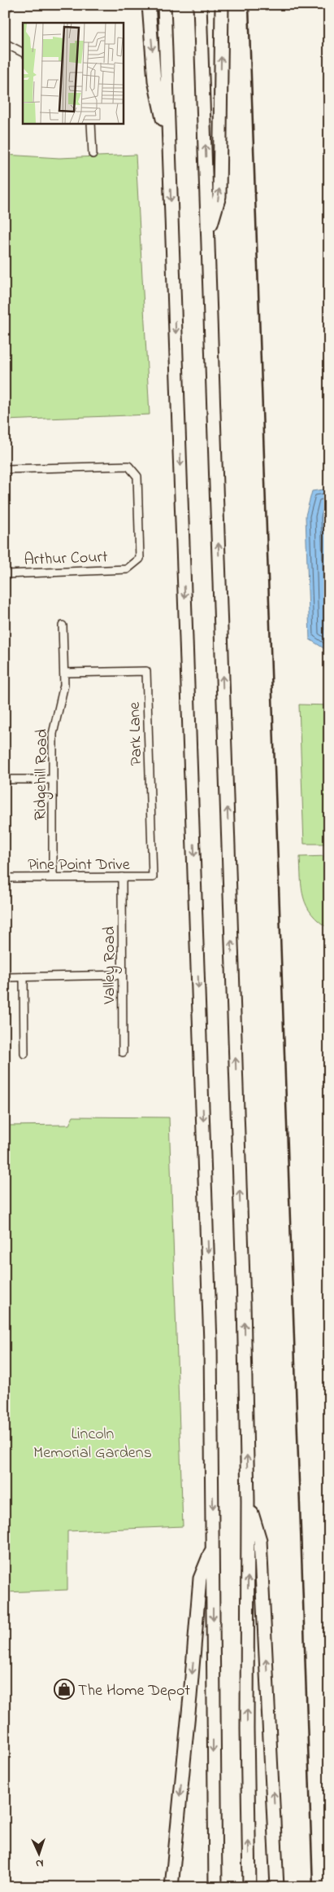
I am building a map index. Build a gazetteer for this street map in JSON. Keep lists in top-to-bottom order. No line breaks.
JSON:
{"streets":{"street":["Arthur Court","Park Lane","Ridgehill Road","Pine Point Drive","Valley Road"]},"crossings":[["Park Lane","Ridgehill Road"],["Park Lane","Pine Point Drive"],["Ridgehill Road","Pine Point Drive"],["Pine Point Drive","Valley Road"]],"parks":["Lincoln Memorial Gardens"],"places":{"shop":["The Home Depot"]},"north":"bottom"}
